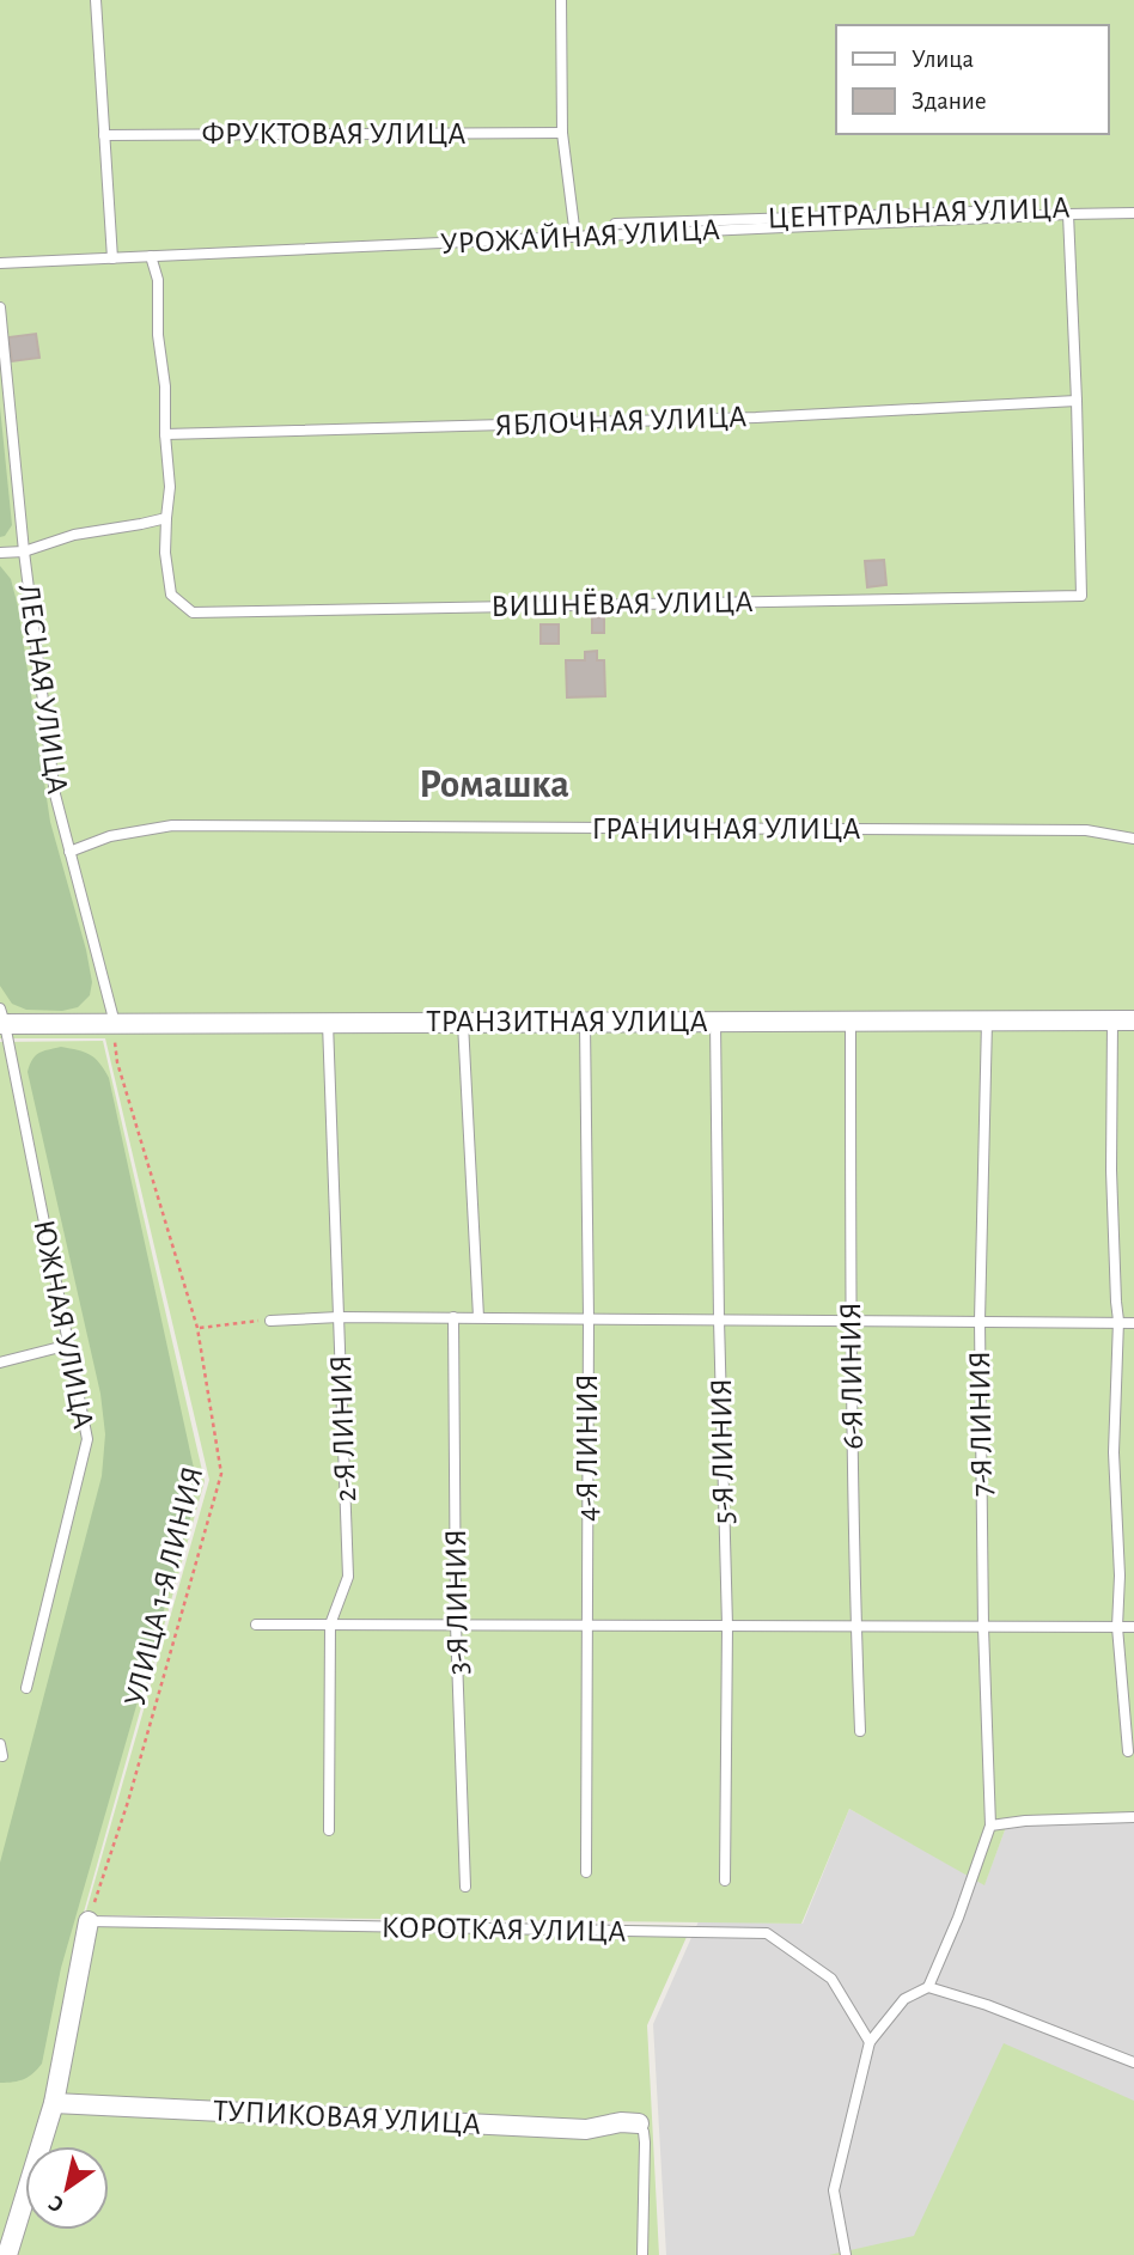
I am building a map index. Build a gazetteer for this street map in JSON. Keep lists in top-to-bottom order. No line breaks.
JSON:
{"streets":{"street":["ТРАНЗИТНАЯ УЛИЦА","ТУПИКОВАЯ УЛИЦА"],"lane":["ФРУКТОВАЯ УЛИЦА","ЦЕНТРАЛЬНАЯ УЛИЦА","УРОЖАЙНАЯ УЛИЦА","ЯБЛОЧНАЯ УЛИЦА","ВИШНЁВАЯ УЛИЦА","ЛЕСНАЯ УЛИЦА","ГРАНИЧНАЯ УЛИЦА","ЮЖНАЯ УЛИЦА","6-Я ЛИНИЯ","7-Я ЛИНИЯ","2-Я ЛИНИЯ","4-Я ЛИНИЯ","5-Я ЛИНИЯ","3-Я ЛИНИЯ","КОРОТКАЯ УЛИЦА"],"path":["УЛИЦА 1-Я ЛИНИЯ"]},"crossings":[["ЦЕНТРАЛЬНАЯ УЛИЦА","УРОЖАЙНАЯ УЛИЦА"],["ЯБЛОЧНАЯ УЛИЦА","ВИШНЁВАЯ УЛИЦА"],["ЛЕСНАЯ УЛИЦА","ГРАНИЧНАЯ УЛИЦА"],["ЛЕСНАЯ УЛИЦА","ТРАНЗИТНАЯ УЛИЦА"],["ЛЕСНАЯ УЛИЦА","УЛИЦА 1-Я ЛИНИЯ"],["ТРАНЗИТНАЯ УЛИЦА","ЮЖНАЯ УЛИЦА"],["ТРАНЗИТНАЯ УЛИЦА","6-Я ЛИНИЯ"],["ТРАНЗИТНАЯ УЛИЦА","7-Я ЛИНИЯ"],["ТРАНЗИТНАЯ УЛИЦА","2-Я ЛИНИЯ"],["ТРАНЗИТНАЯ УЛИЦА","4-Я ЛИНИЯ"],["ТРАНЗИТНАЯ УЛИЦА","5-Я ЛИНИЯ"],["ТРАНЗИТНАЯ УЛИЦА","УЛИЦА 1-Я ЛИНИЯ"],["УЛИЦА 1-Я ЛИНИЯ","КОРОТКАЯ УЛИЦА"]],"districts":["Ромашка"],"legend":["Улица","Здание"],"north":"bottom left"}
